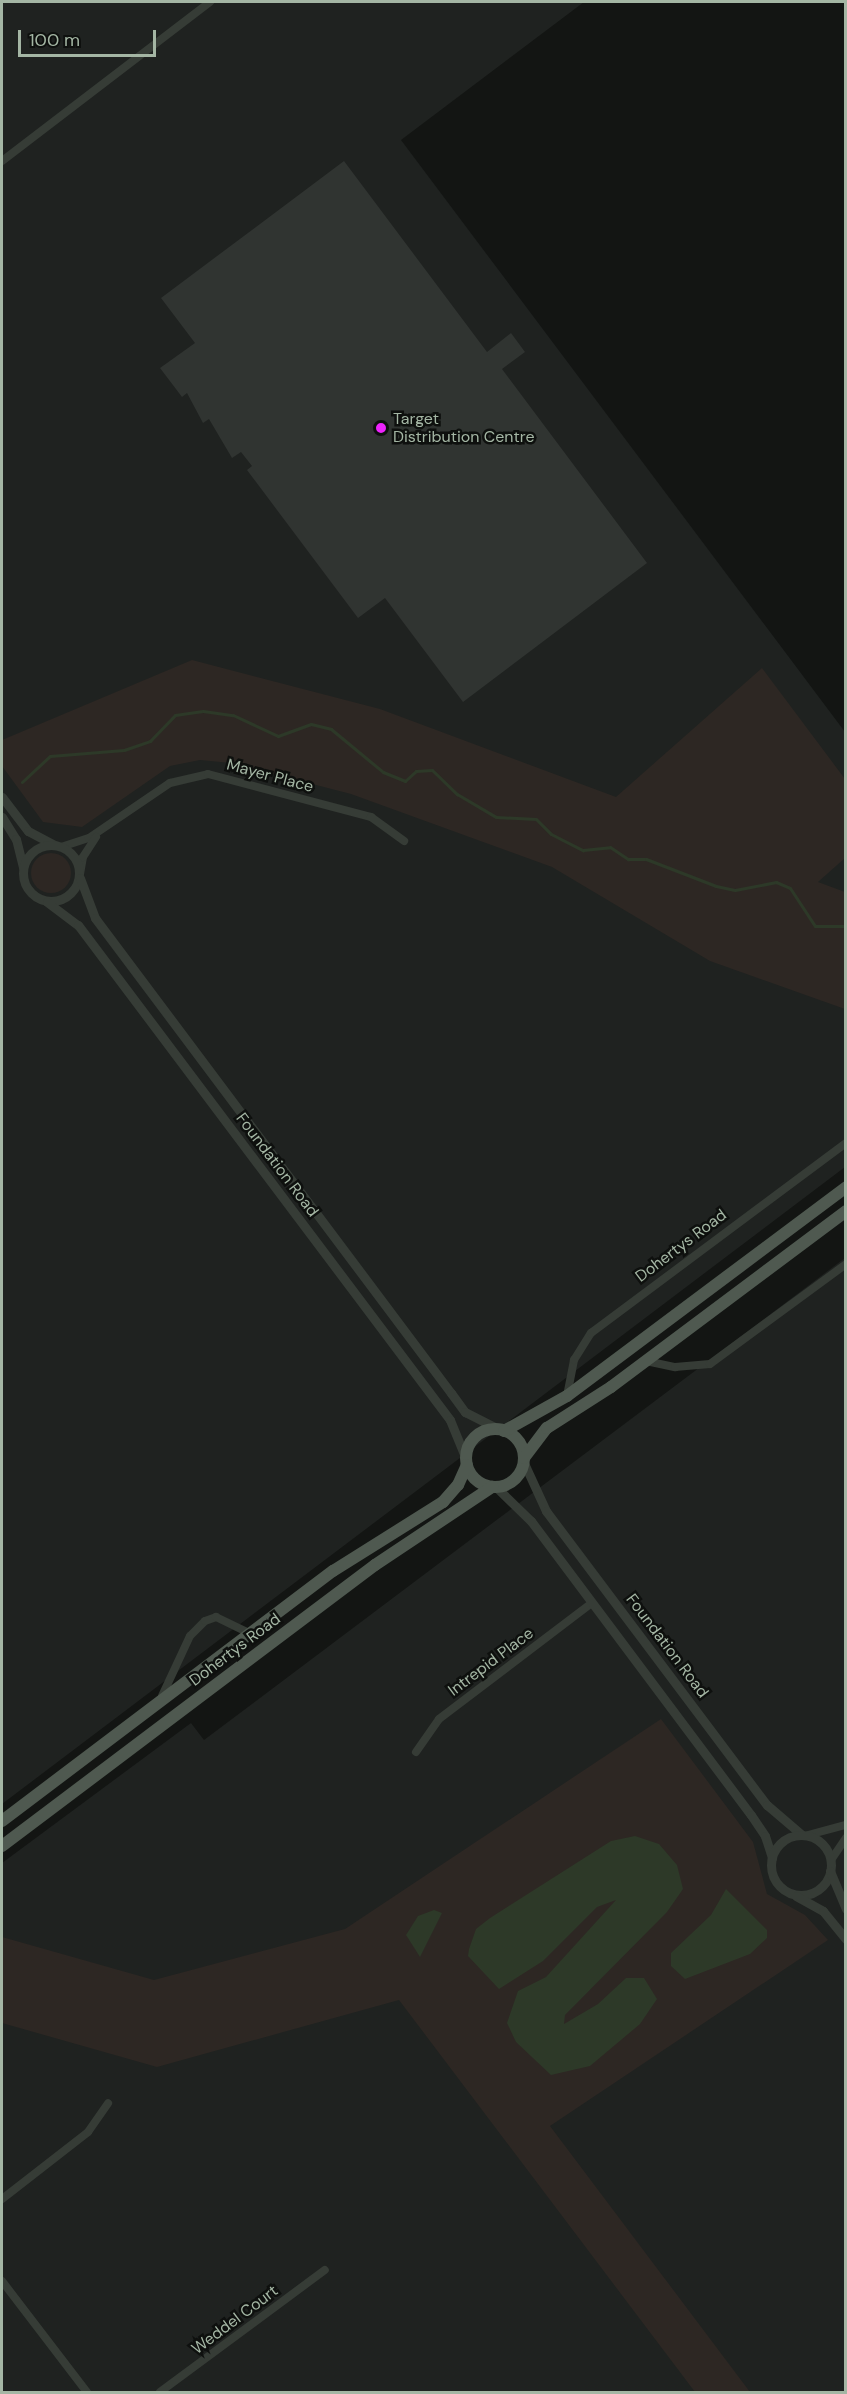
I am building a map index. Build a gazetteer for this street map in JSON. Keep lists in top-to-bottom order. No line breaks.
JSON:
{"streets":{"main road":["Dohertys Road"],"street":["Mayer Place","Foundation Road","Intrepid Place","Weddel Court"]},"crossings":[["Mayer Place","Foundation Road"],["Foundation Road","Dohertys Road"],["Foundation Road","Intrepid Place"]],"places":["Target Distribution Centre"],"scale_bar":"100 m"}
